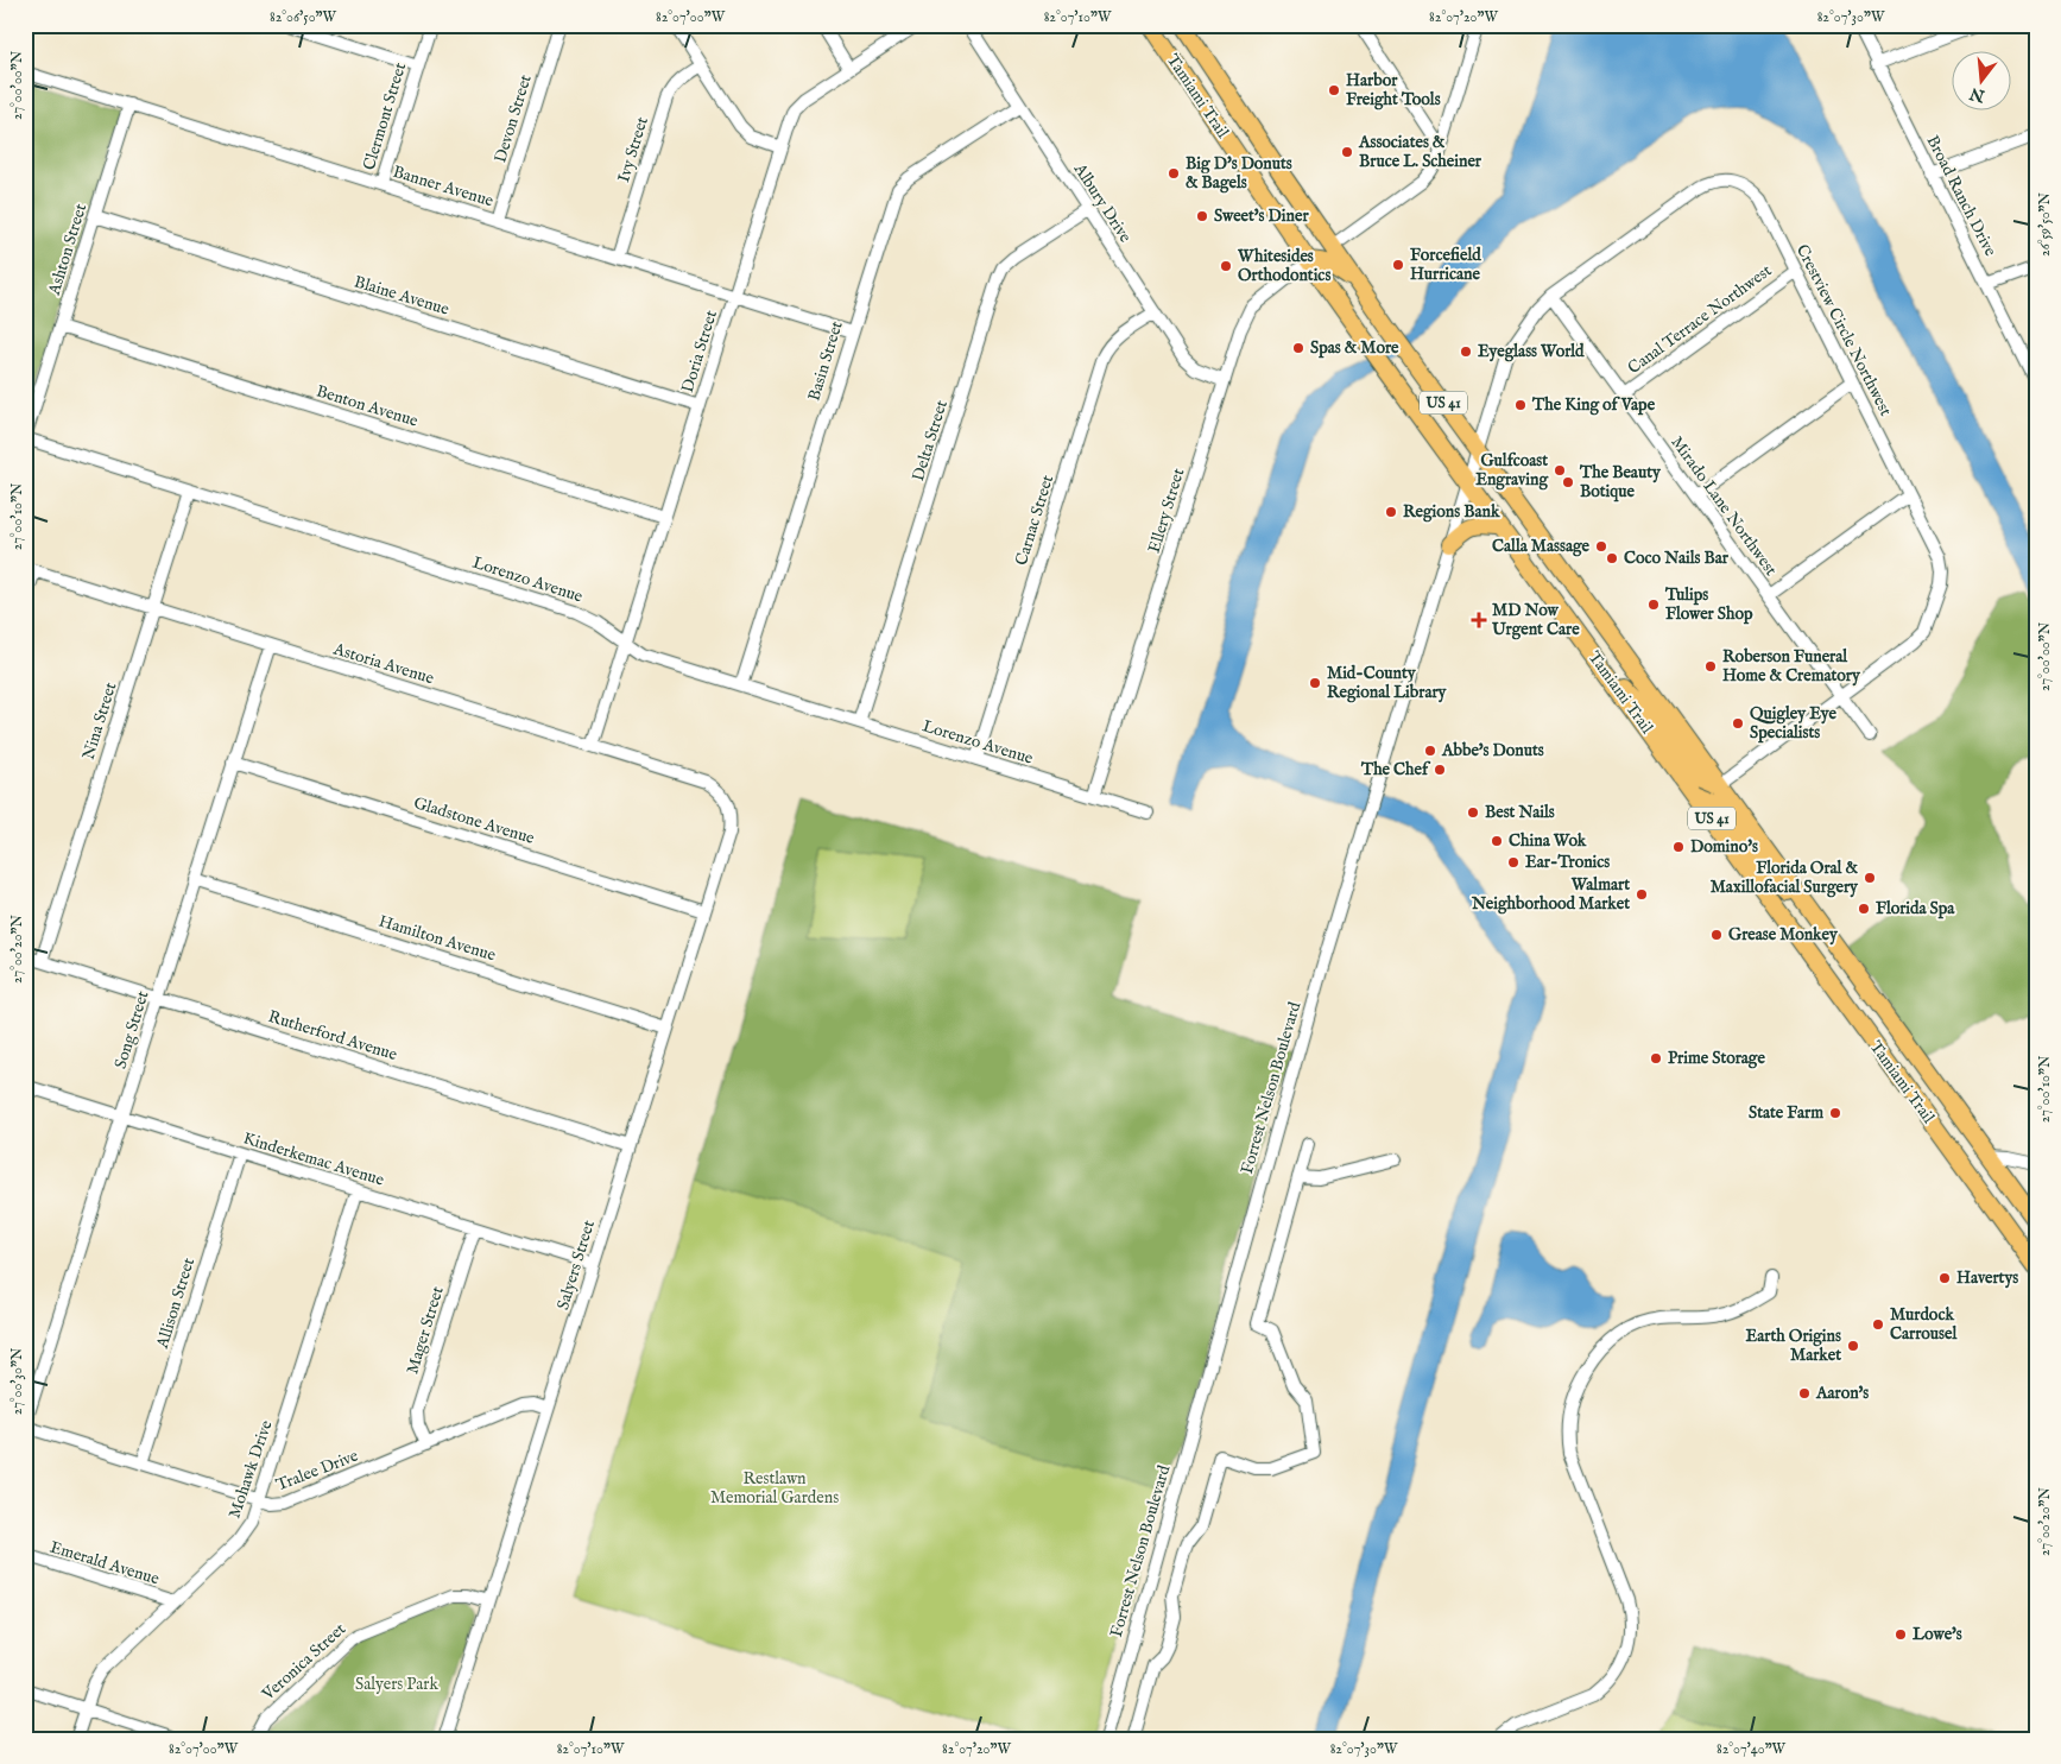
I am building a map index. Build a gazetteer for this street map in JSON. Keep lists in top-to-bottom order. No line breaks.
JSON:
{"streets":{"main road":["Tamiami Trail","US 41"],"street":["Clermont Street","Devon Street","Ivy Street","Banner Avenue","Broad Ranch Drive","Albury Drive","Ashton Street","Blaine Avenue","Canal Terrace Northwest","Crestview Circle Northwest","Doria Street","Basin Street","Benton Avenue","Delta Street","Mirado Lane Northwest","Ellery Street","Carnac Street","Lorenzo Avenue","Astoria Avenue","Nina Street","Gladstone Avenue","Hamilton Avenue","Song Street","Rutherford Avenue","Forrest Nelson Boulevard","Kinderkemac Avenue","Salyers Street","Allison Street","Mager Street","Mohawk Drive","Tralee Drive","Emerald Avenue","Veronica Street"]},"crossings":[["Tamiami Trail","Crestview Circle Northwest"],["Tamiami Trail","Ellery Street"],["Tamiami Trail","Forrest Nelson Boulevard"],["Clermont Street","Banner Avenue"],["Devon Street","Banner Avenue"],["Ivy Street","Banner Avenue"],["Banner Avenue","Ashton Street"],["Banner Avenue","Doria Street"],["Banner Avenue","Basin Street"],["Albury Drive","Basin Street"],["Albury Drive","Delta Street"],["Albury Drive","Ellery Street"],["Albury Drive","Carnac Street"],["Ashton Street","Blaine Avenue"],["Ashton Street","Benton Avenue"],["Ashton Street","Lorenzo Avenue"],["Blaine Avenue","Doria Street"],["Canal Terrace Northwest","Crestview Circle Northwest"],["Canal Terrace Northwest","Mirado Lane Northwest"],["Crestview Circle Northwest","Mirado Lane Northwest"],["Crestview Circle Northwest","Forrest Nelson Boulevard"],["Doria Street","Benton Avenue"],["Doria Street","Lorenzo Avenue"],["Doria Street","Astoria Avenue"],["Basin Street","Lorenzo Avenue"],["Delta Street","Lorenzo Avenue"],["Ellery Street","Lorenzo Avenue"],["Carnac Street","Lorenzo Avenue"],["Lorenzo Avenue","Nina Street"],["Astoria Avenue","Nina Street"],["Astoria Avenue","Song Street"],["Astoria Avenue","Salyers Street"],["Nina Street","Rutherford Avenue"],["Gladstone Avenue","Song Street"],["Gladstone Avenue","Salyers Street"],["Hamilton Avenue","Song Street"],["Hamilton Avenue","Salyers Street"],["Song Street","Rutherford Avenue"],["Song Street","Kinderkemac Avenue"],["Song Street","Tralee Drive"],["Rutherford Avenue","Salyers Street"],["Kinderkemac Avenue","Salyers Street"],["Kinderkemac Avenue","Allison Street"],["Kinderkemac Avenue","Mager Street"],["Kinderkemac Avenue","Mohawk Drive"],["Salyers Street","Tralee Drive"],["Salyers Street","Veronica Street"],["Allison Street","Tralee Drive"],["Mager Street","Tralee Drive"],["Mohawk Drive","Tralee Drive"],["Mohawk Drive","Emerald Avenue"]],"parks":["Restlawn Memorial Gardens","Salyers Park"],"places":{"other":["Harbor Freight Tools","Associates & Bruce L. Scheiner","Big D's Donuts & Bagels","Sweet's Diner","Forcefield Hurricane","Whitesides Orthodontics","Spas & More","Eyeglass World","The King of Vape","Gulfcoast Engraving","The Beauty Botique","Regions Bank","Calla Massage","Coco Nails Bar","Tulips Flower Shop","Roberson Funeral Home & Crematory","Mid-County Regional Library","Quigley Eye Specialists","Abbe's Donuts","The Chef","Best Nails","China Wok","Domino's","Ear-Tronics","Florida Oral & Maxillofacial Surgery","Walmart Neighborhood Market","Florida Spa","Grease Monkey","Prime Storage","State Farm","Havertys","Murdock Carrousel","Earth Origins Market","Aaron's","Lowe's"],"health":["MD Now Urgent Care"]},"north":"bottom","coordinates":["82°06'50\"W","82°07'00\"W","82°07'10\"W","82°07'20\"W","82°07'30\"W","27°00'00\"N","26°59'50\"N","27°00'10\"N","27°00'20\"N","27°00'30\"N","82°07'40\"W"]}
